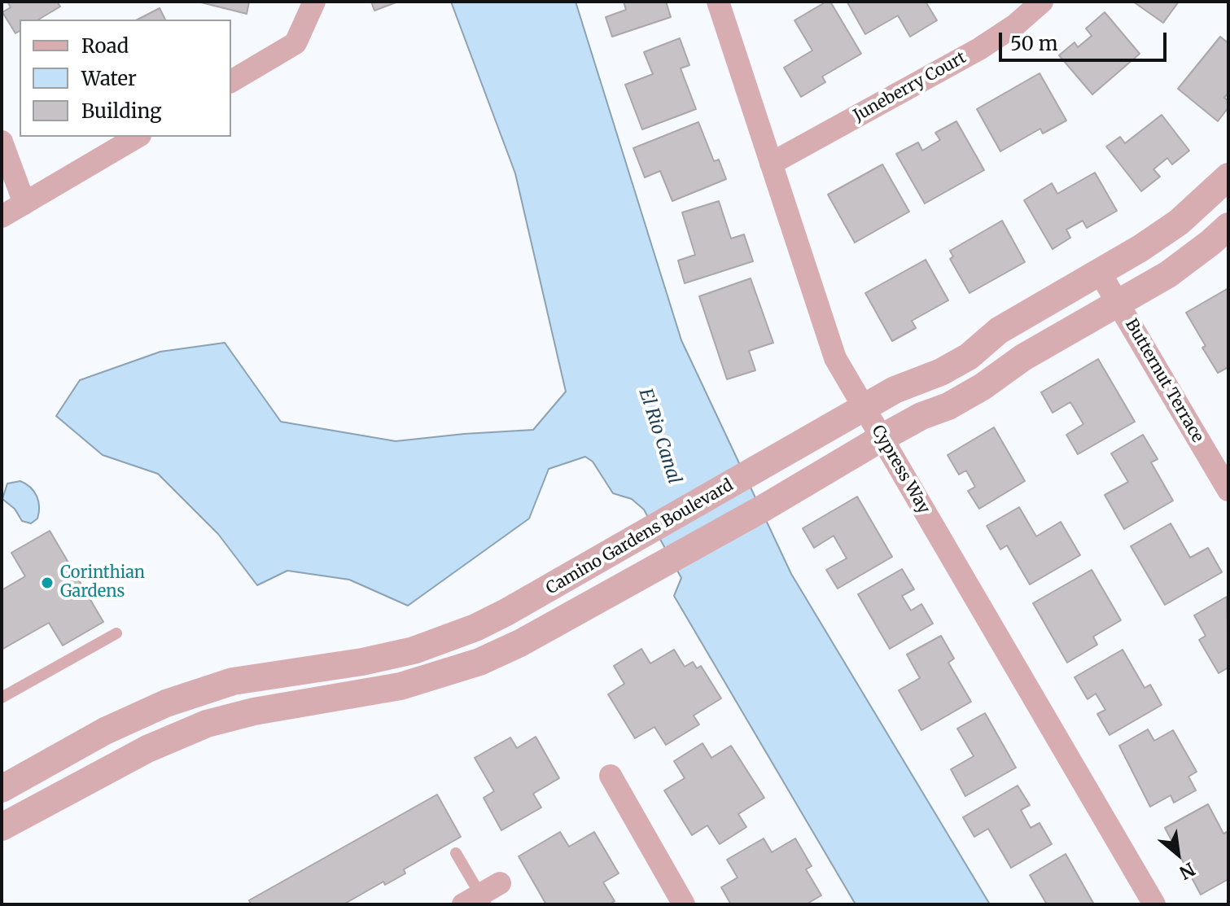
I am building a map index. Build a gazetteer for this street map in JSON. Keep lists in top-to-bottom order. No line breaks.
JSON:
{"streets":{"street":["Juneberry Court","Butternut Terrace","Cypress Way","Camino Gardens Boulevard"]},"crossings":[["Juneberry Court","Cypress Way"],["Butternut Terrace","Camino Gardens Boulevard"],["Cypress Way","Camino Gardens Boulevard"]],"water":["El Rio Canal"],"places":["Corinthian Gardens"],"legend":["Road","Water","Building"],"scale_bar":"50 m","north":"bottom right"}
